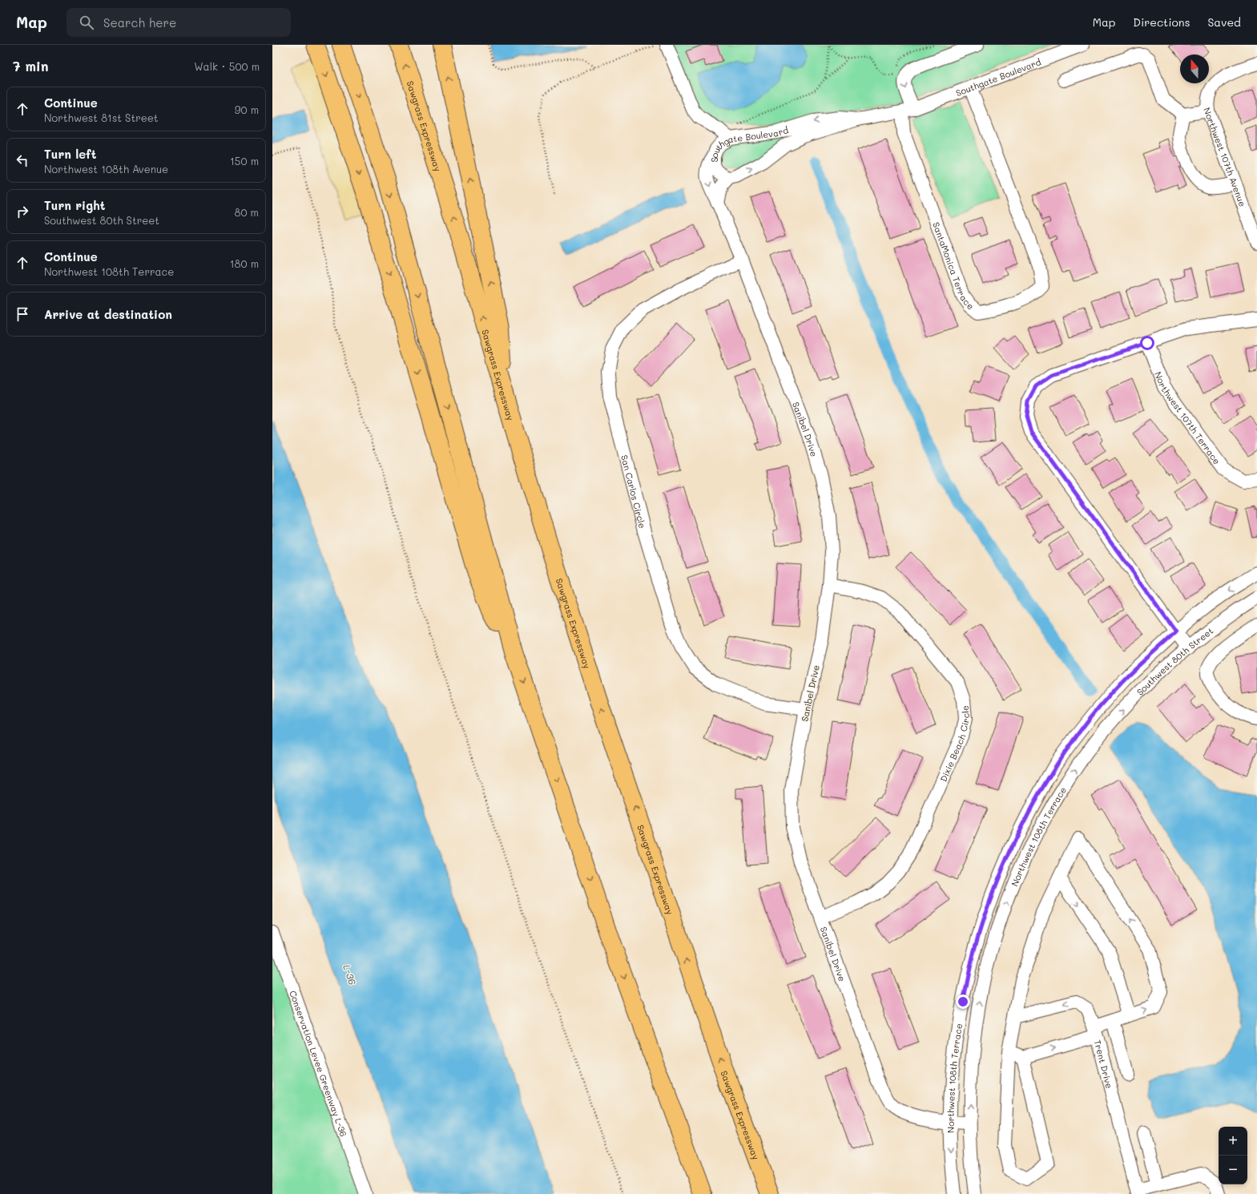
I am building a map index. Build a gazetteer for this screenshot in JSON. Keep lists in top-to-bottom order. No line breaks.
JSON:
{"streets":{"highway":["Sawgrass Expressway"],"street":["Southgate Boulevard","Northwest 107th Avenue","SantaMonica Terrace","Northwest 107th Terrace","Sanibel Drive","San Carlos Circle","Southwest 80th Street","Dixie Beach Circle","Northwest 108th Terrace","Conservation Levee Greenway L-36","Trent Drive"]},"crossings":[["Southgate Boulevard","SantaMonica Terrace"],["Southgate Boulevard","Sanibel Drive"],["Sanibel Drive","San Carlos Circle"],["Sanibel Drive","Dixie Beach Circle"],["Sanibel Drive","Northwest 108th Terrace"],["Southwest 80th Street","Northwest 108th Terrace"]],"one_way":["Southwest 80th Street"],"water":["L-36"],"north":"top","page":{"header":"Map","search":"Search here","nav":["Map","Directions","Saved"],"heading":["7 min","Walk · 500 m"],"list":[["Continue","Northwest 81st Street","90 m"],["Turn left","Northwest 108th Avenue","150 m"],["Turn right","Southwest 80th Street","80 m"],["Continue","Northwest 108th Terrace","180 m"],"Arrive at destination"],"map_buttons":["+","−"]}}
